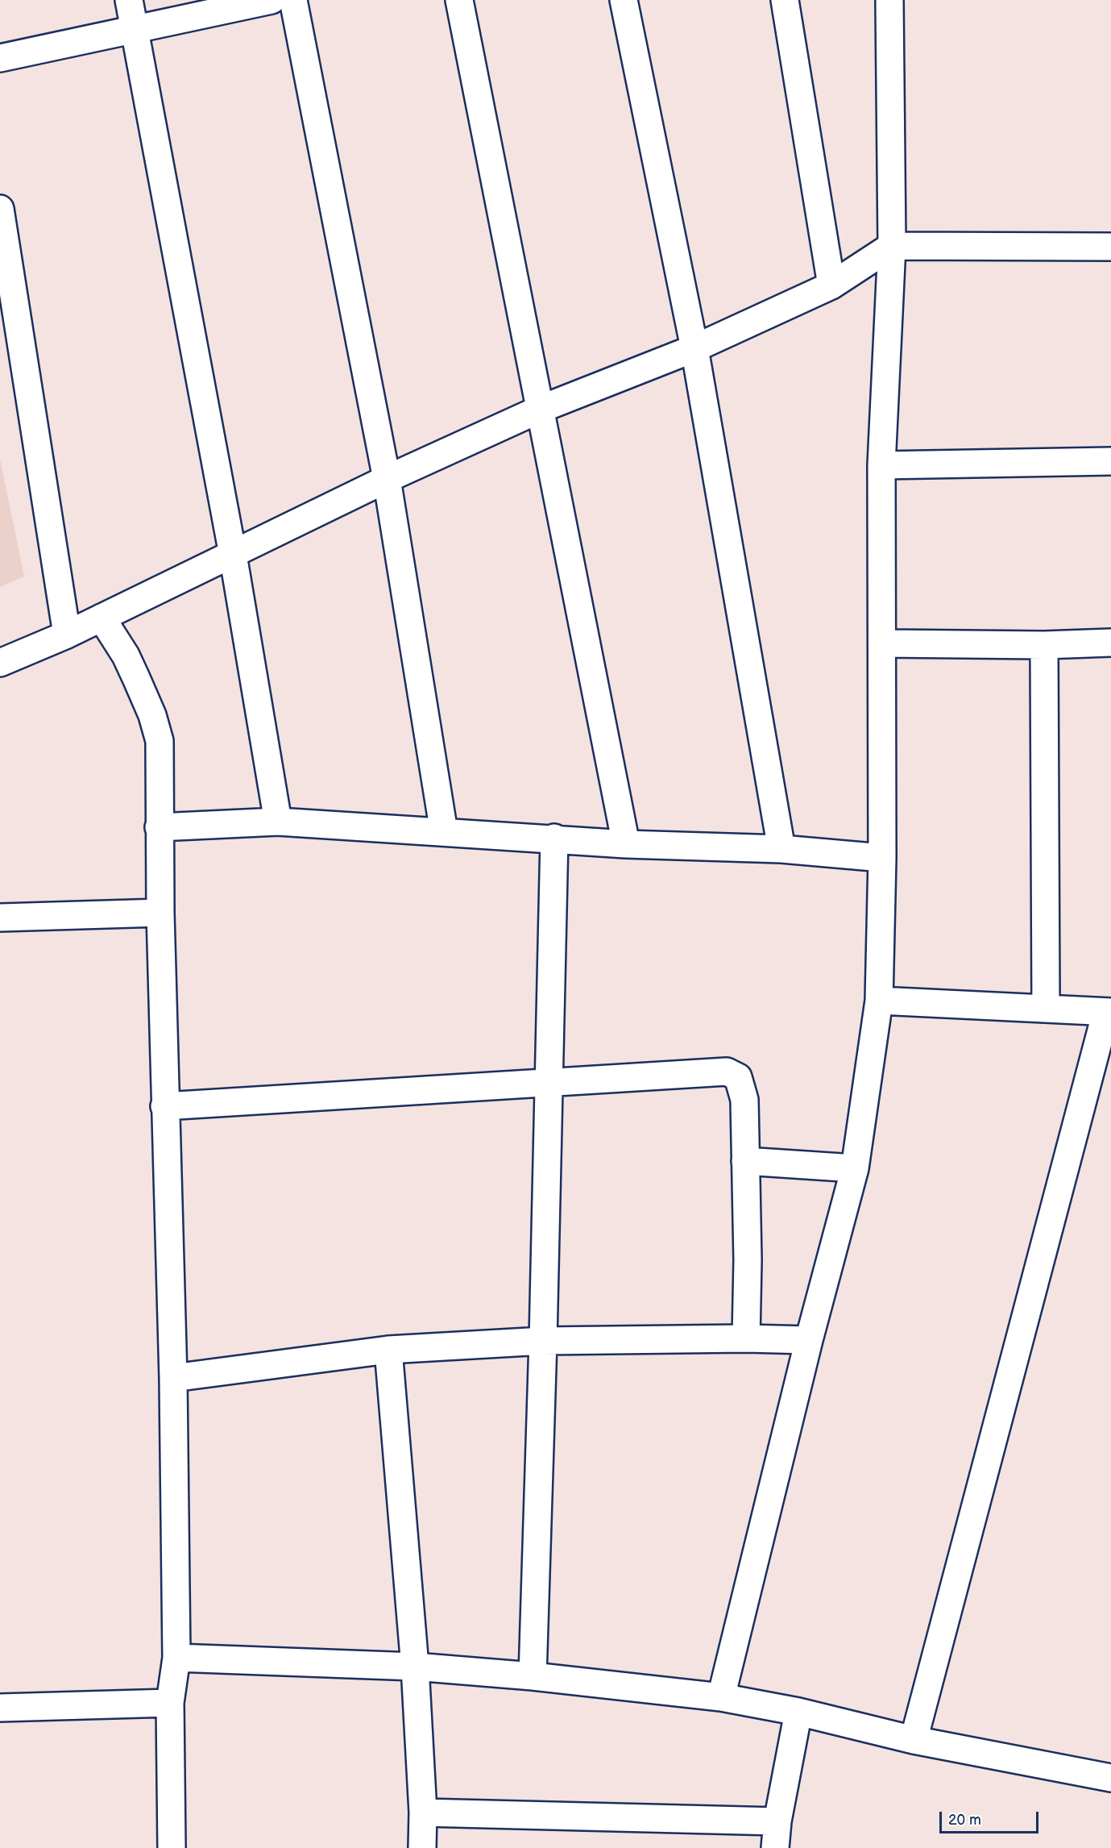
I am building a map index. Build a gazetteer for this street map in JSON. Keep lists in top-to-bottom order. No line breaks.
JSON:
{"scale_bar":"20 m"}
